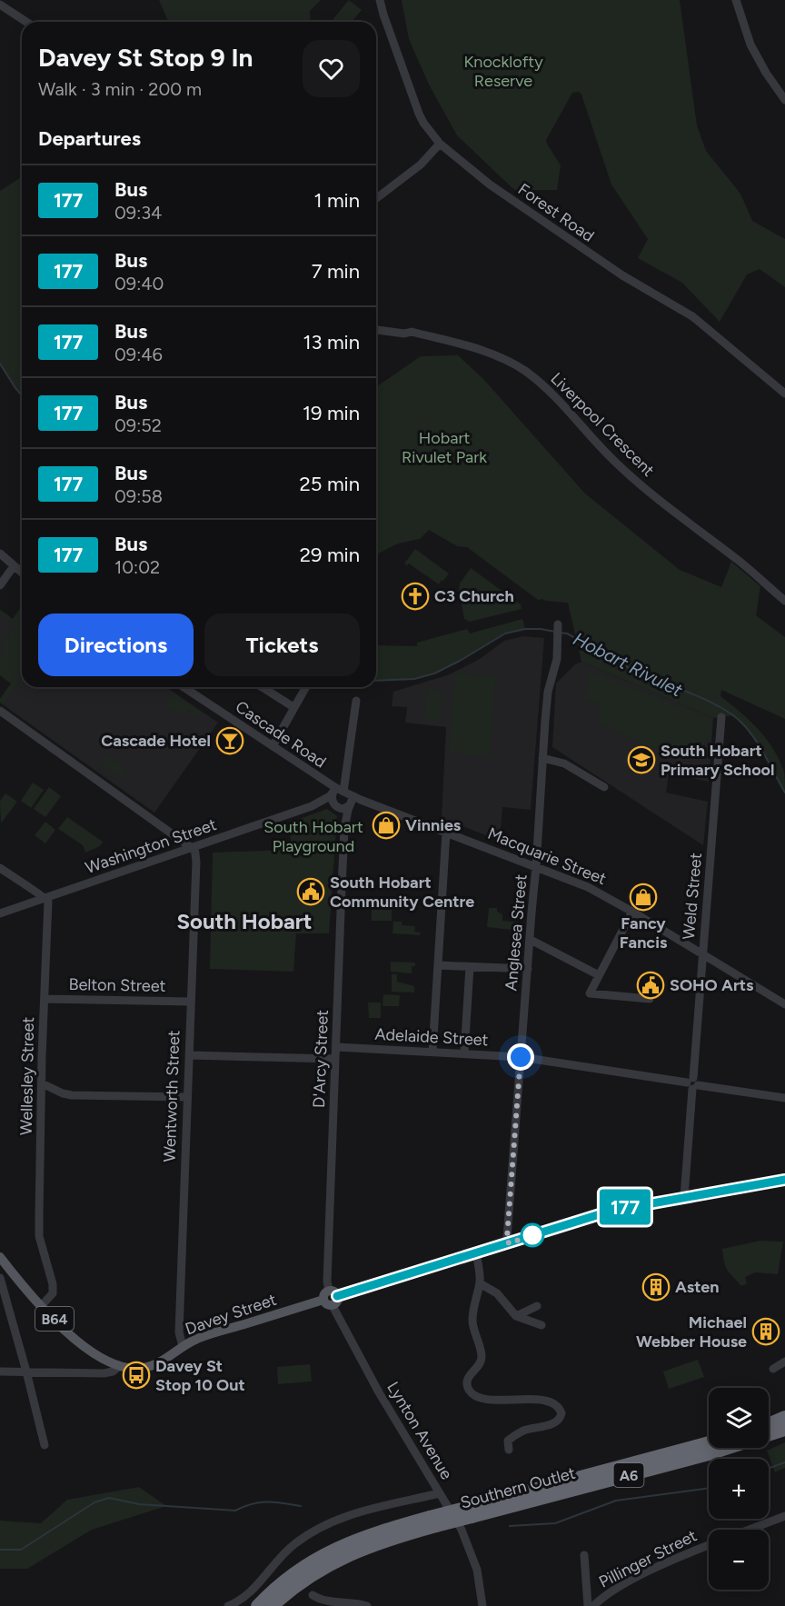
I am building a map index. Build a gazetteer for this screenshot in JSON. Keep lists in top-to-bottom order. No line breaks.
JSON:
{"streets":{"highway":["A6","Southern Outlet"],"main road":["Davey Street","B64"],"street":["Forest Road","Liverpool Crescent","Cascade Road","Washington Street","Macquarie Street","Weld Street","Anglesea Street","Belton Street","Adelaide Street","D'Arcy Street","Wellesley Street","Wentworth Street","Lynton Avenue","Pillinger Street"]},"crossings":[["Cascade Road","Washington Street"],["Cascade Road","Macquarie Street"],["Washington Street","Macquarie Street"],["Washington Street","D'Arcy Street"],["Washington Street","Wellesley Street"],["Washington Street","Wentworth Street"],["Macquarie Street","Weld Street"],["Macquarie Street","Anglesea Street"],["Macquarie Street","D'Arcy Street"],["Weld Street","Adelaide Street"],["Weld Street","Davey Street"],["Anglesea Street","Adelaide Street"],["Anglesea Street","Davey Street"],["Belton Street","Wellesley Street"],["Belton Street","Wentworth Street"],["Adelaide Street","D'Arcy Street"],["D'Arcy Street","Davey Street"],["D'Arcy Street","Lynton Avenue"],["Wellesley Street","B64"],["Wentworth Street","Davey Street"],["Davey Street","B64"],["Davey Street","Lynton Avenue"]],"districts":["South Hobart"],"water":["Hobart Rivulet"],"parks":["Knocklofty Reserve","Hobart Rivulet Park","South Hobart Playground"],"places":{"church":["C3 Church"],"bar":["Cascade Hotel"],"school or university":["South Hobart Primary School"],"shop":["Vinnies","Fancy Fancis"],"public building":["South Hobart Community Centre","SOHO Arts"],"building":["Asten","Michael Webber House"],"bus stop":["Davey St Stop 10 Out"]},"lines":["bus line 177"],"page":{"on_map":"177","heading":[["Davey St Stop 9 In","Walk · 3 min · 200 m"],"Departures"],"list":[{"mark":"177","name":"Bus","note":"09:34","value":"1 min"},{"mark":"177","name":"Bus","note":"09:40","value":"7 min"},{"mark":"177","name":"Bus","note":"09:46","value":"13 min"},{"mark":"177","name":"Bus","note":"09:52","value":"19 min"},{"mark":"177","name":"Bus","note":"09:58","value":"25 min"},{"mark":"177","name":"Bus","note":"10:02","value":"29 min"}],"buttons":["Directions","Tickets"],"map_buttons":["+","−"]}}
